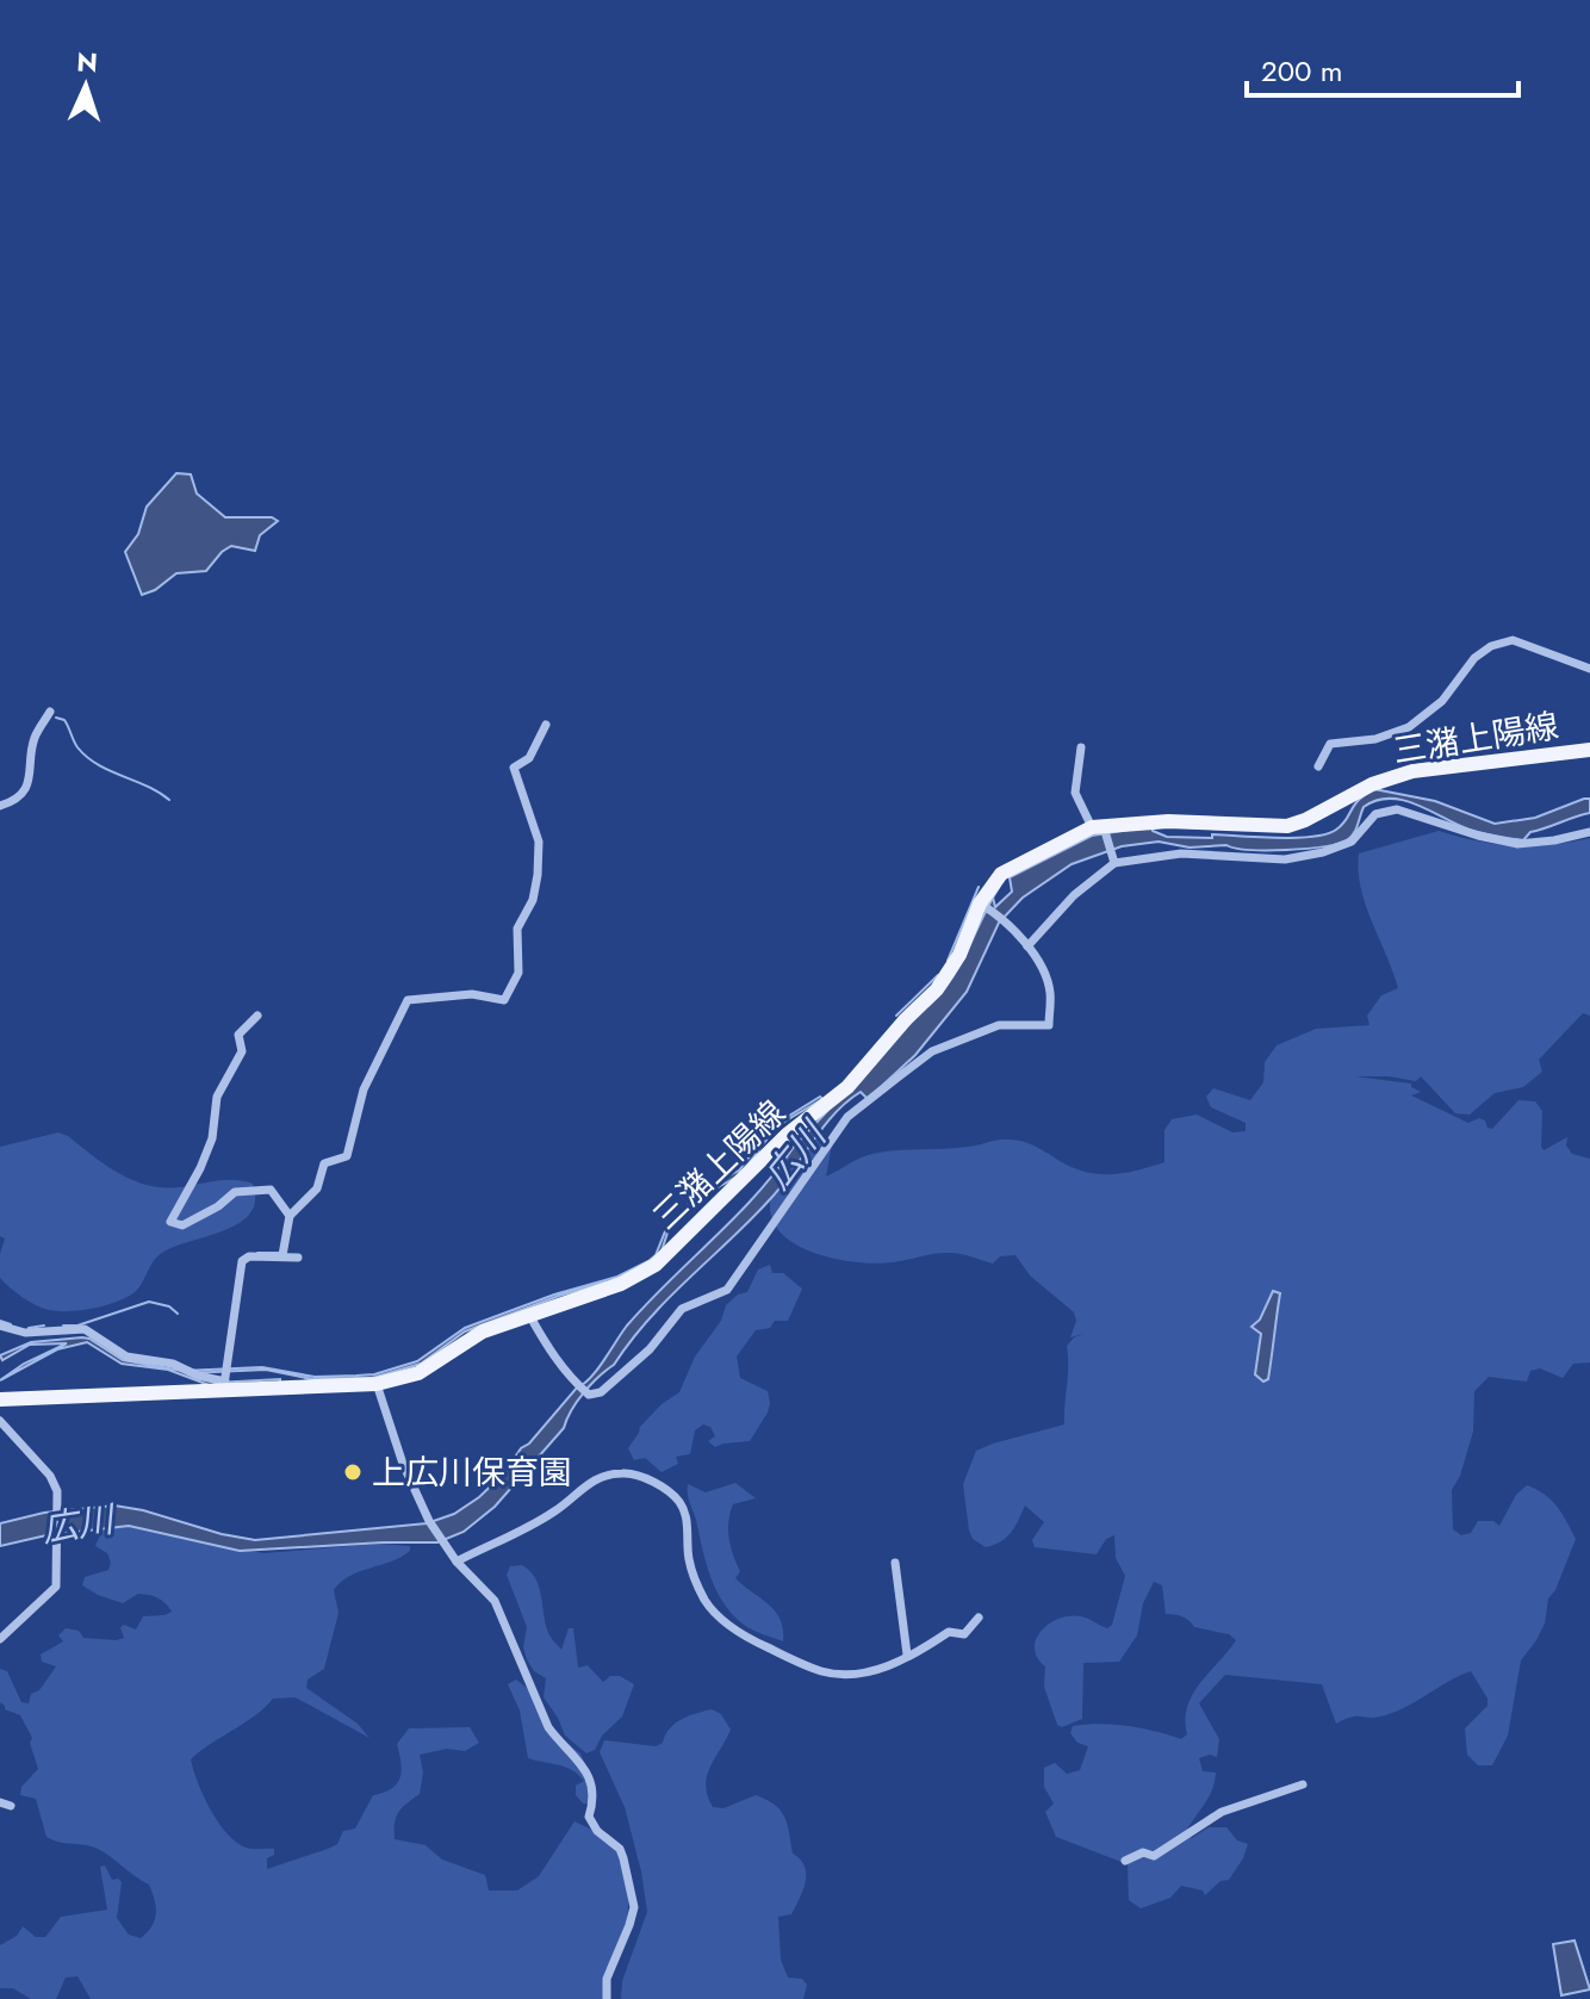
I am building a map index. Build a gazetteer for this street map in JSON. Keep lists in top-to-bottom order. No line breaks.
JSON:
{"streets":{"main road":["三潴上陽線"]},"water":["広川"],"places":["上広川保育園"],"scale_bar":"200 m","north":"top"}
